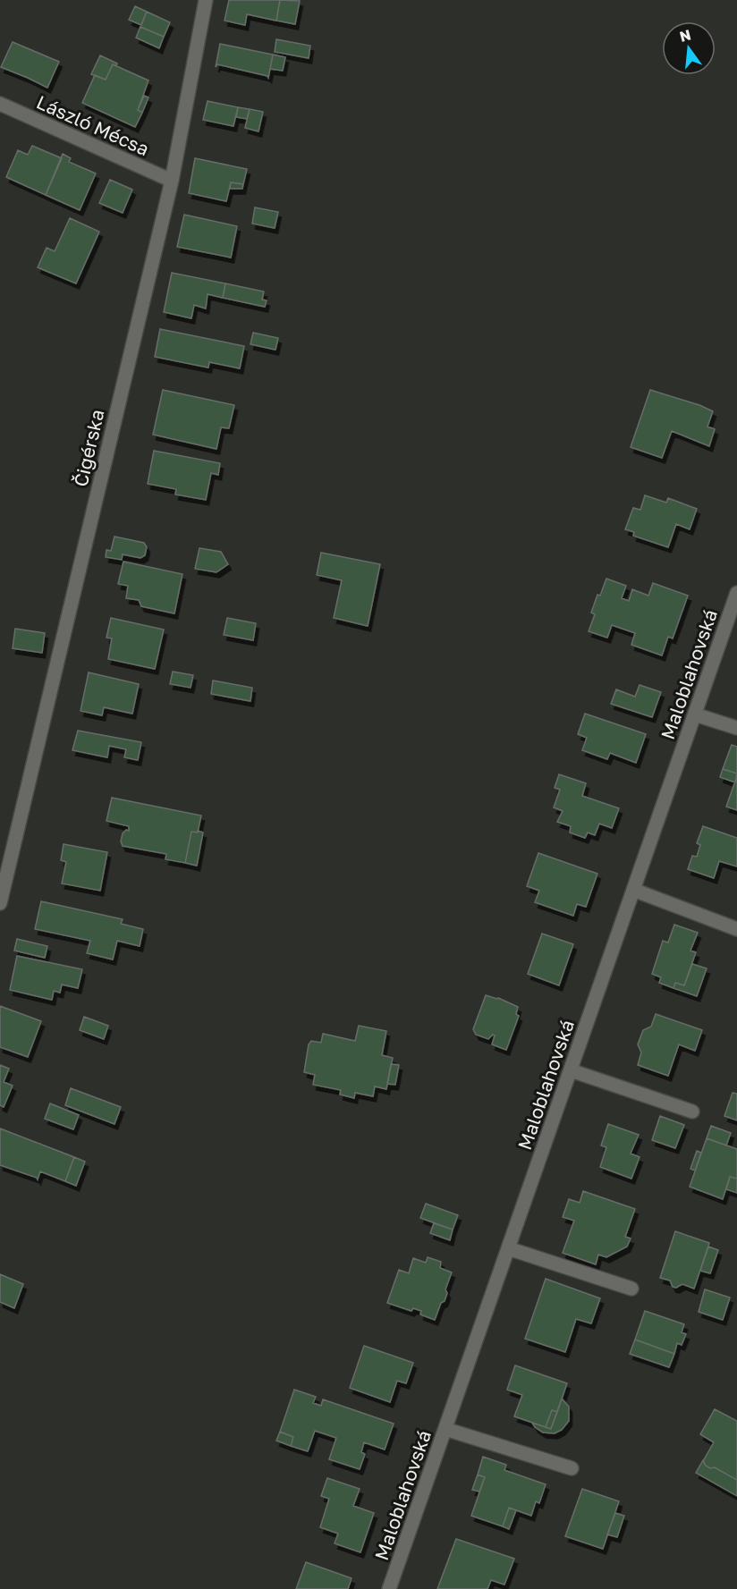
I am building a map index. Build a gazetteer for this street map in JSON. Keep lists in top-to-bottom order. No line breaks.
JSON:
{"streets":{"street":["László Mécsa","Čigérska","Maloblahovská"]},"crossings":[["László Mécsa","Čigérska"]],"north":"top"}
